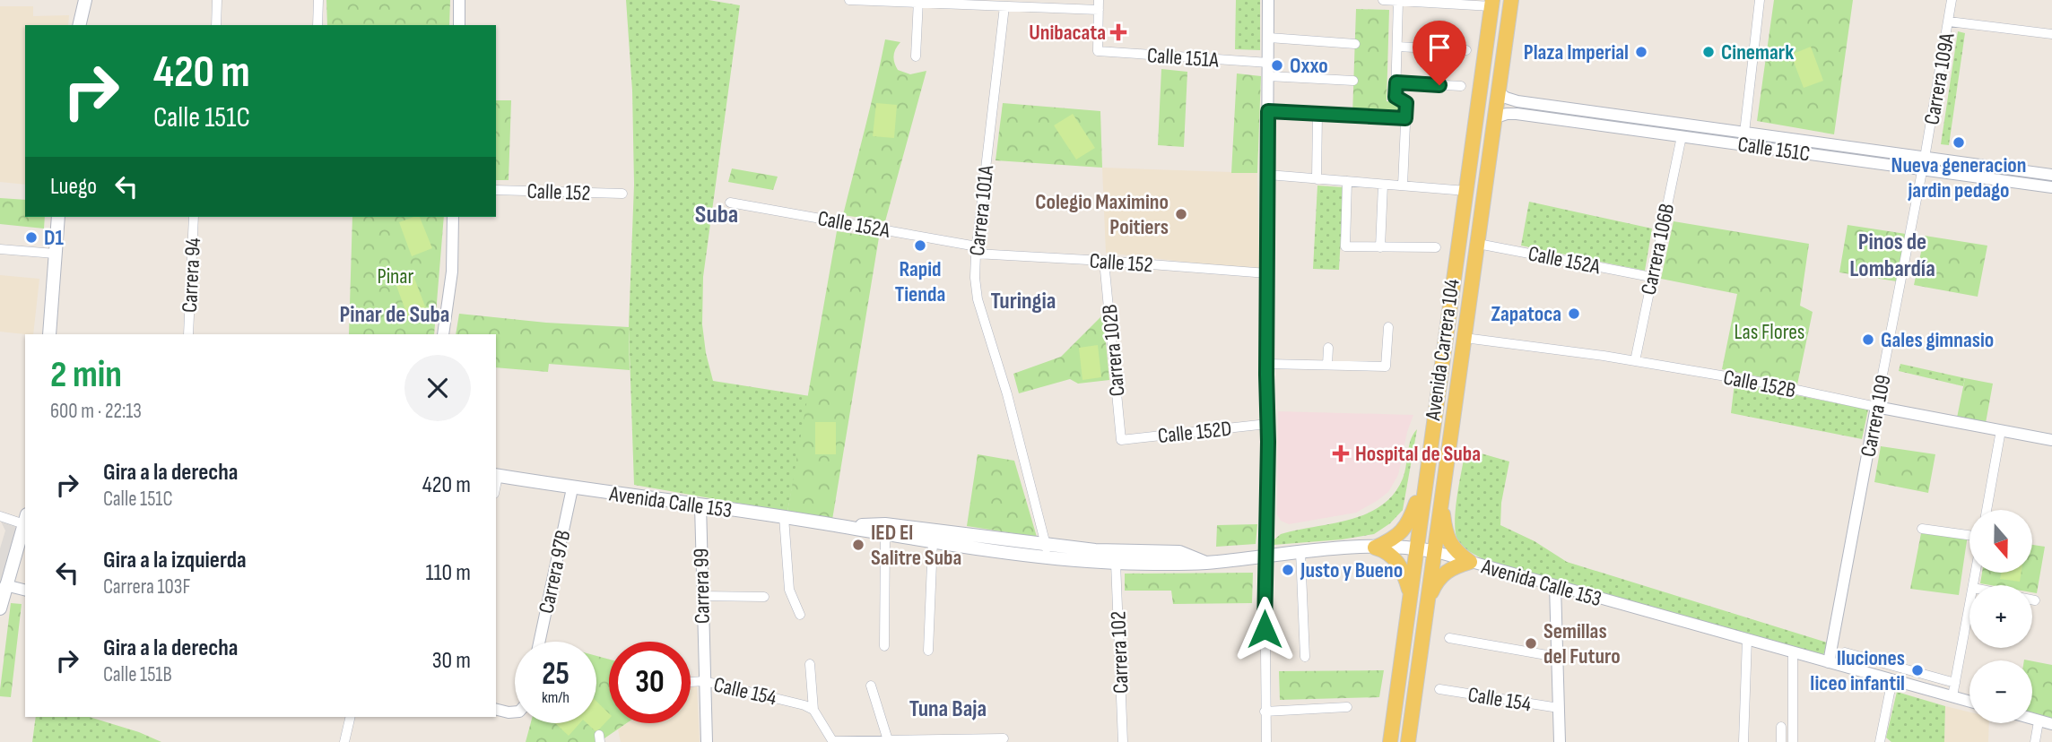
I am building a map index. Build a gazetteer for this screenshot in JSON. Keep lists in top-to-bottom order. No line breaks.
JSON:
{"streets":{"main road":["Avenida Carrera 104","Avenida Calle 153"],"street":["Calle 151A","Carrera 109A","Calle 151C","Calle 152","Carrera 101A","Calle 152A","Carrera 106B","Carrera 94","Carrera 102B","Calle 152B","Carrera 109","Calle 152D","Carrera 97B","Carrera 99","Carrera 102","Calle 154"]},"crossings":[["Carrera 109A","Calle 151C"],["Carrera 109A","Carrera 109"],["Calle 151C","Carrera 106B"],["Calle 151C","Avenida Carrera 104"],["Calle 151C","Carrera 109"],["Calle 152","Carrera 101A"],["Calle 152","Calle 152A"],["Calle 152","Carrera 102B"],["Carrera 101A","Calle 152A"],["Carrera 101A","Avenida Calle 153"],["Calle 152A","Carrera 106B"],["Calle 152A","Avenida Carrera 104"],["Carrera 106B","Calle 152B"],["Avenida Carrera 104","Calle 152B"],["Avenida Carrera 104","Avenida Calle 153"],["Carrera 102B","Calle 152D"],["Calle 152B","Carrera 109"],["Carrera 109","Avenida Calle 153"],["Avenida Calle 153","Carrera 97B"],["Avenida Calle 153","Carrera 99"],["Avenida Calle 153","Carrera 102"],["Carrera 99","Calle 154"]],"districts":["Suba","Pinos de Lombardía","Turingia","Pinar de Suba","Tuna Baja"],"parks":["Pinar","Las Flores"],"places":{"health":["Unibacata","Hospital de Suba"],"other":["Plaza Imperial","Cinemark","Oxxo","Nueva generacion jardin pedago","Colegio Maximino Poitiers","D1","Rapid Tienda","Zapatoca","Gales gimnasio","IED El Salitre Suba","Justo y Bueno","Semillas del Futuro","Iluciones liceo infantil"]},"north":"bottom","page":{"turn":["420 m","Calle 151C"],"then":"Luego","heading":["2 min","600 m · 22:13"],"list":[{"name":"Gira a la derecha","note":"Calle 151C","value":"420 m"},{"name":"Gira a la izquierda","note":"Carrera 103F","value":"110 m"},{"name":"Gira a la derecha","note":"Calle 151B","value":"30 m"}],"map_buttons":["+","−"],"speed":"25 km/h","limit":"30"}}
